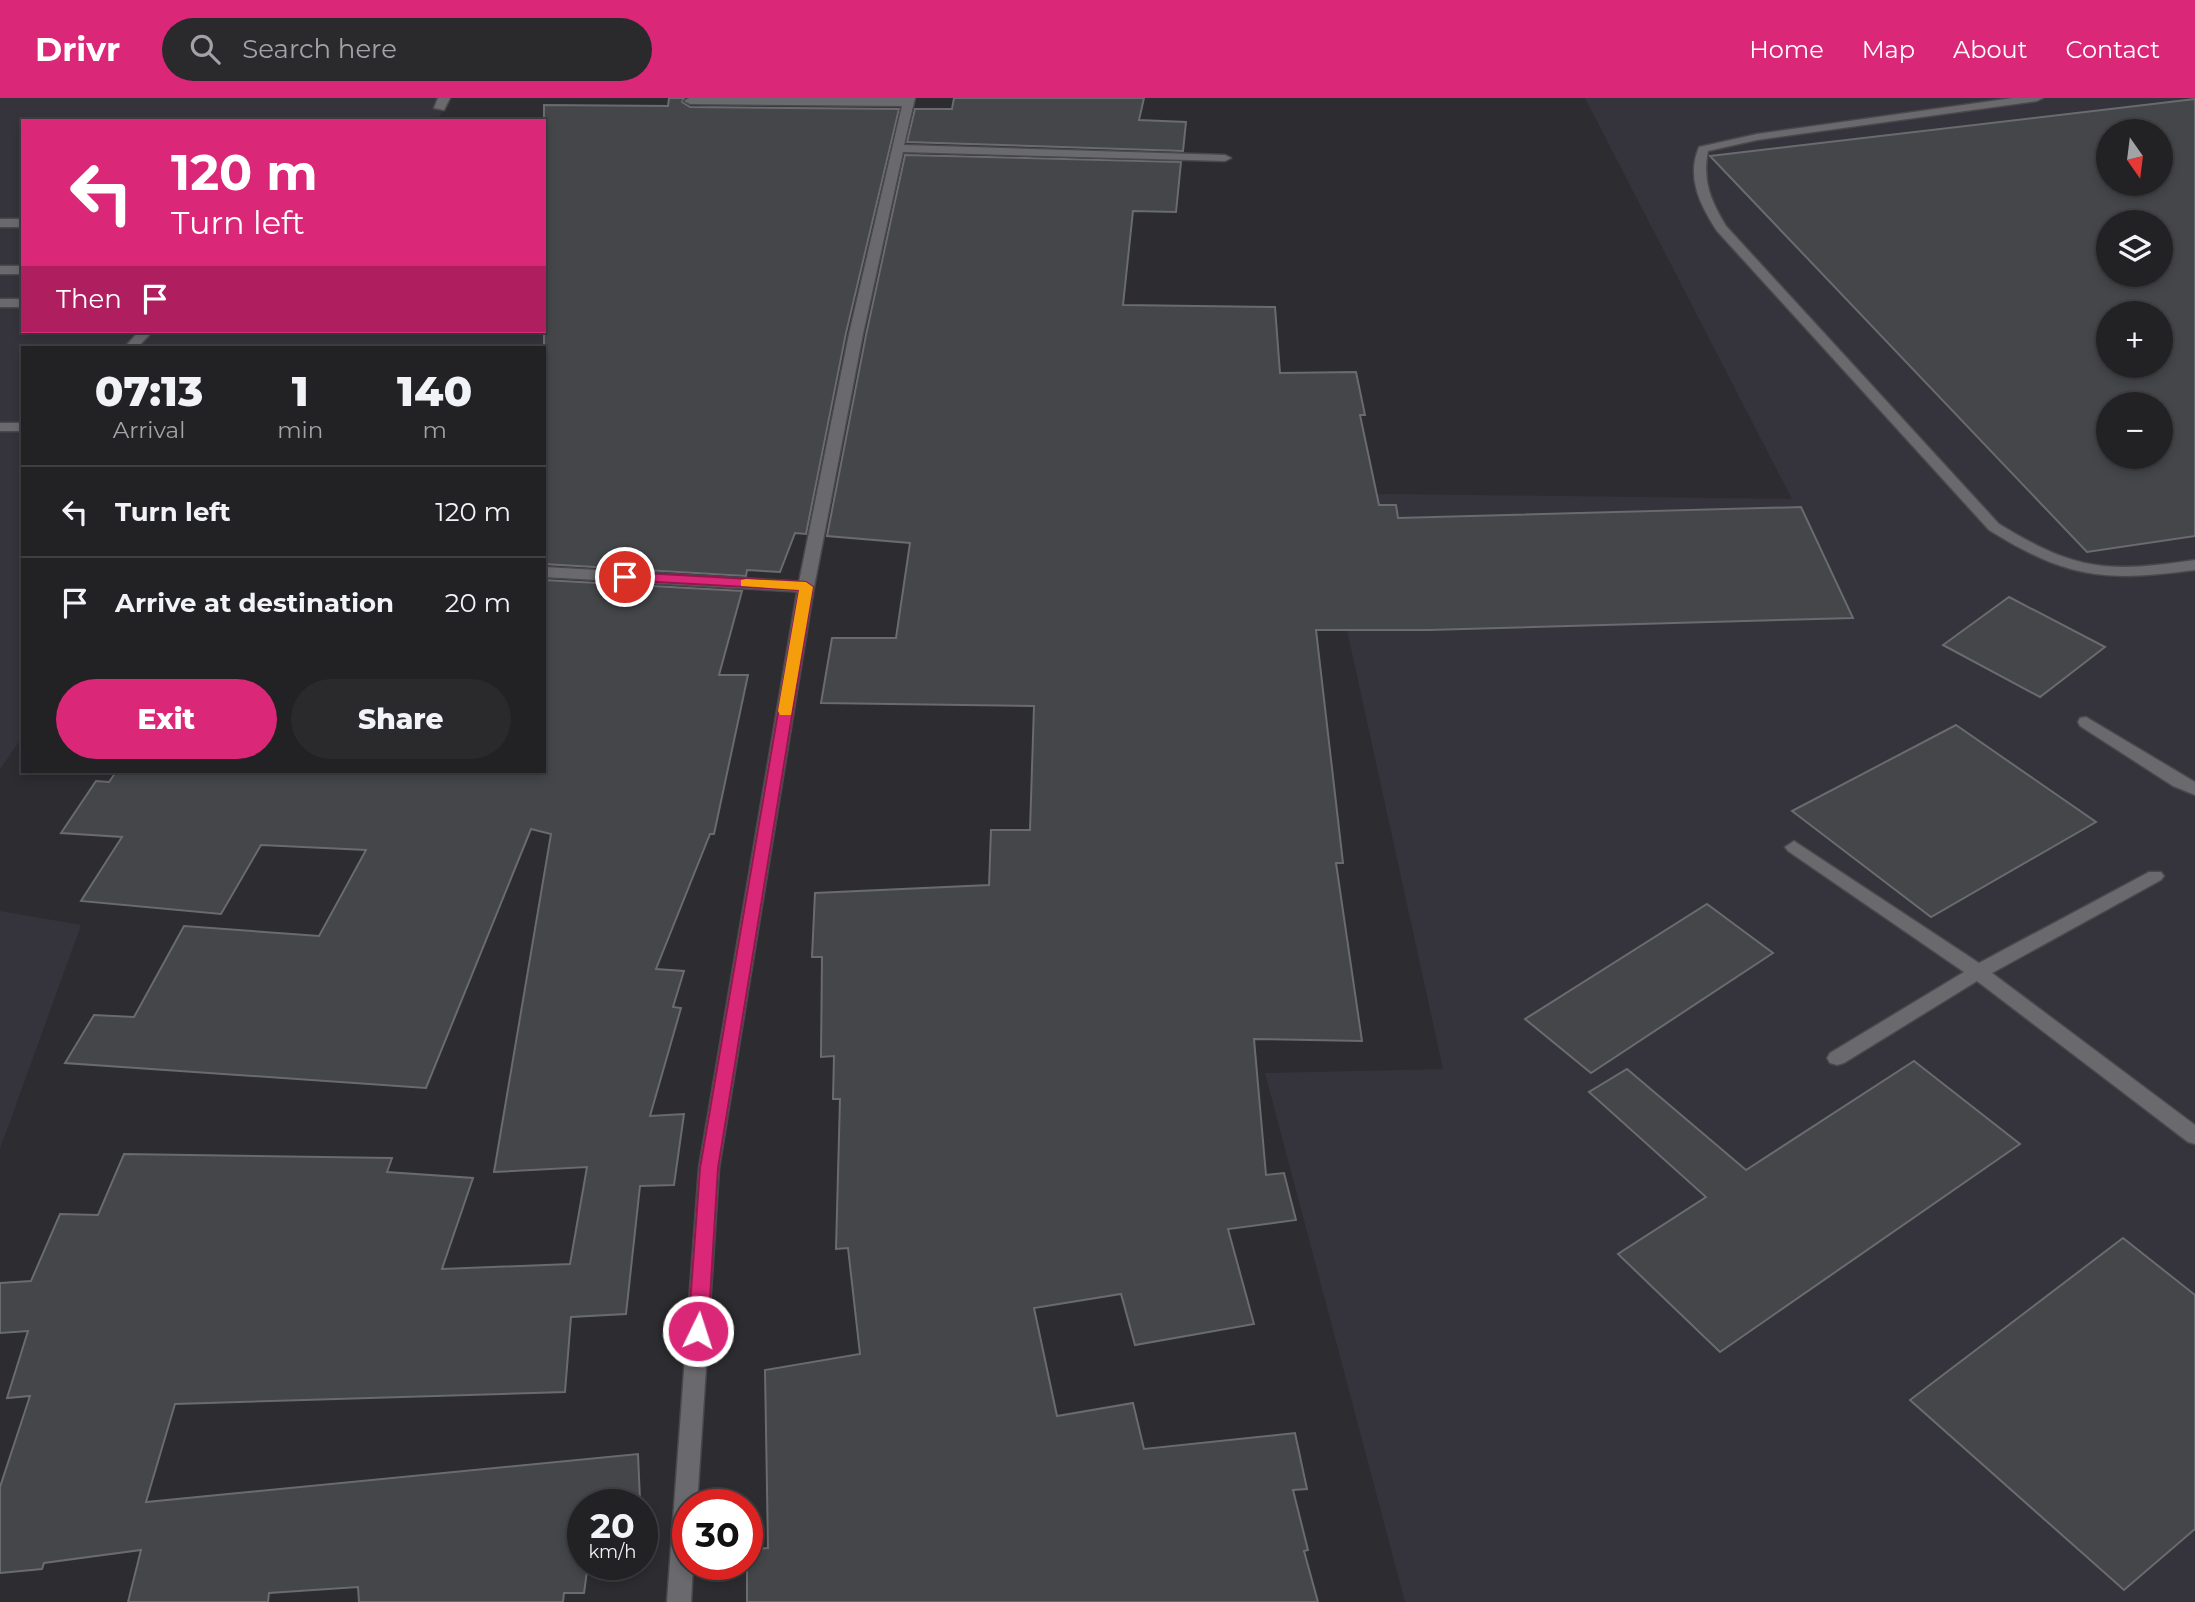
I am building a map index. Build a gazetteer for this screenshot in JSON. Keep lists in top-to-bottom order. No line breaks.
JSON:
{"north":"bottom","page":{"header":"Drivr","search":"Search here","nav":["Home","Map","About","Contact"],"map_buttons":["+","−"],"turn":["120 m","Turn left"],"then":"Then","eta":["07:13","Arrival","1","min","140","m"],"list":[{"name":"Turn left","value":"120 m"},{"name":"Arrive at destination","value":"20 m"}],"buttons":["Exit","Share"],"speed":"20 km/h","limit":"30"}}
